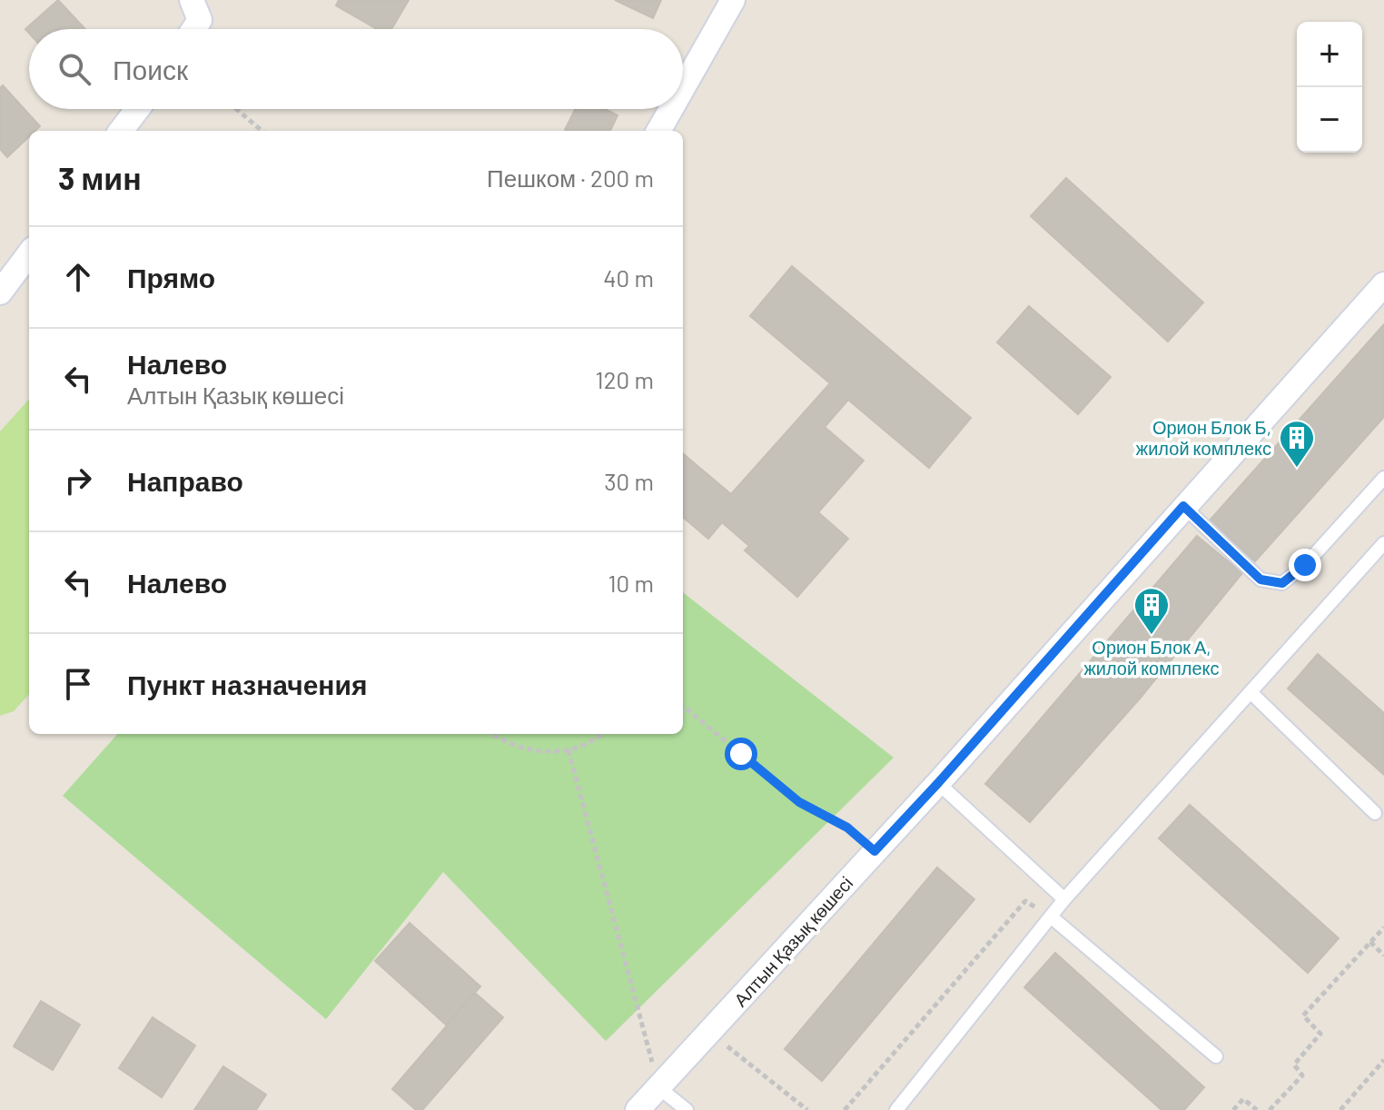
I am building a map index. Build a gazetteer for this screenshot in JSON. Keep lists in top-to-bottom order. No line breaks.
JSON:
{"streets":{"street":["Алтын Қазық көшесі"]},"places":{"building":["Орион Блок Б, жилой комплекс","Орион Блок А, жилой комплекс"]},"page":{"map_buttons":["+","−"],"search":"Поиск","heading":["3 мин","Пешком · 200 m"],"list":[["Прямо","40 m"],["Налево","Алтын Қазық көшесі","120 m"],["Направо","30 m"],["Налево","10 m"],"Пункт назначения"]}}
